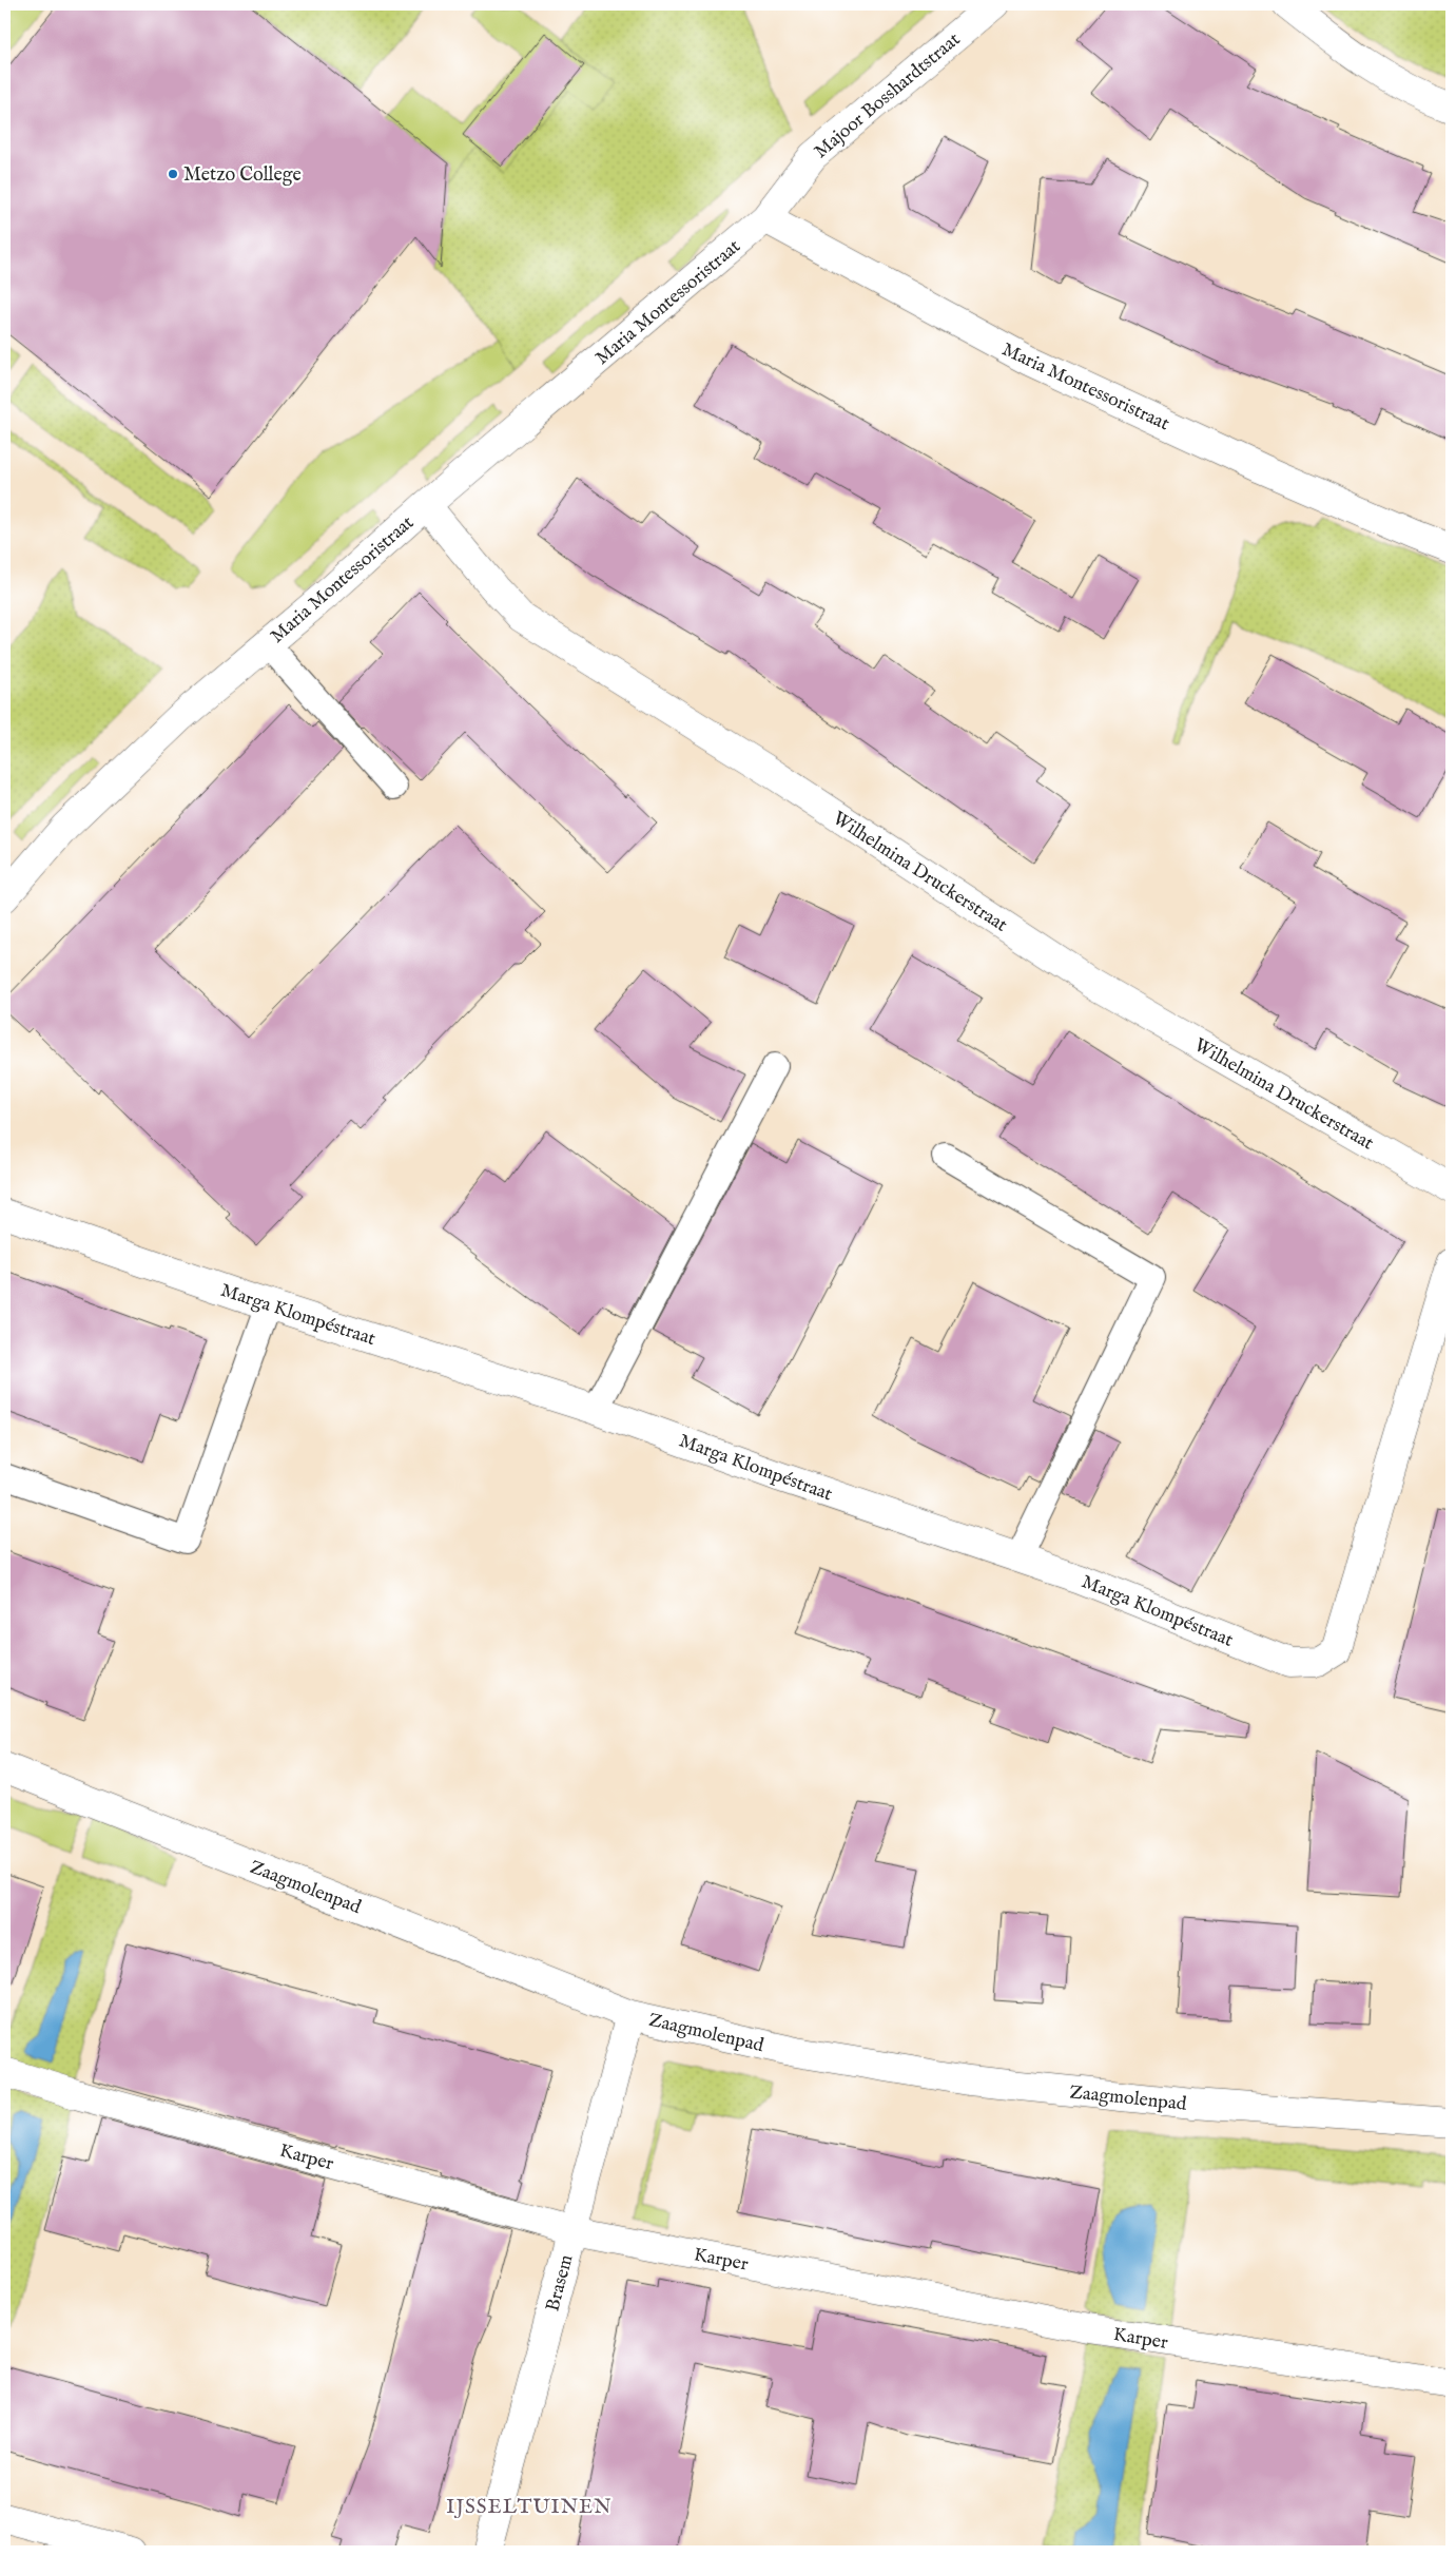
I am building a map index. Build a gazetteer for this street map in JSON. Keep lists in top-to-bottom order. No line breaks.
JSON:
{"streets":{"street":["Majoor Bosshardtstraat","Maria Montessoristraat","Wilhelmina Druckerstraat","Marga Klompéstraat","Zaagmolenpad","Karper","Brasem"]},"crossings":[["Majoor Bosshardtstraat","Maria Montessoristraat"],["Maria Montessoristraat","Wilhelmina Druckerstraat"],["Zaagmolenpad","Brasem"],["Karper","Brasem"]],"districts":["IJSSELTUINEN"],"places":["Metzo College"]}
